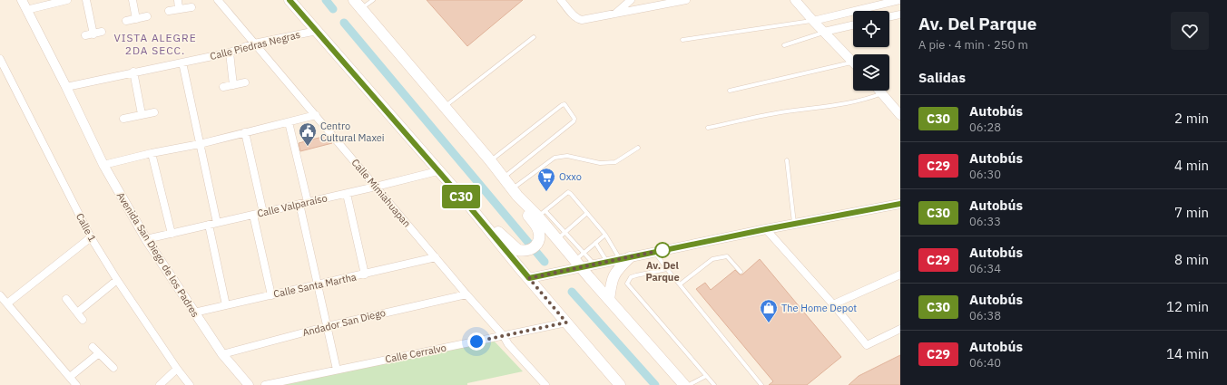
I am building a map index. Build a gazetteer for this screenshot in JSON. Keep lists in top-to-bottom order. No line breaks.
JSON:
{"streets":{"street":["Calle Piedras Negras","Calle Mimiahuapan","Calle Valparaíso","Calle 1","Avenida San Diego de los Padres","Calle Santa Martha","Andador San Diego","Calle Cerralvo"]},"crossings":[["Calle Piedras Negras","Calle Mimiahuapan"],["Calle Piedras Negras","Avenida San Diego de los Padres"],["Calle Mimiahuapan","Calle Valparaíso"],["Calle Mimiahuapan","Calle Santa Martha"],["Calle Mimiahuapan","Andador San Diego"],["Calle Mimiahuapan","Calle Cerralvo"],["Calle Valparaíso","Avenida San Diego de los Padres"],["Avenida San Diego de los Padres","Calle Santa Martha"],["Avenida San Diego de los Padres","Andador San Diego"]],"districts":["VISTA ALEGRE 2DA SECC."],"places":{"public building":["Centro Cultural Maxei"],"supermarket":["Oxxo"],"other":["Av. Del Parque"],"shop":["The Home Depot"]},"lines":["bus line C30"],"page":{"on_map":"C30","heading":[["Av. Del Parque","A pie · 4 min · 250 m"],"Salidas"],"list":[{"mark":"C30","name":"Autobús","note":"06:28","value":"2 min"},{"mark":"C29","name":"Autobús","note":"06:30","value":"4 min"},{"mark":"C30","name":"Autobús","note":"06:33","value":"7 min"},{"mark":"C29","name":"Autobús","note":"06:34","value":"8 min"},{"mark":"C30","name":"Autobús","note":"06:38","value":"12 min"},{"mark":"C29","name":"Autobús","note":"06:40","value":"14 min"}]}}
